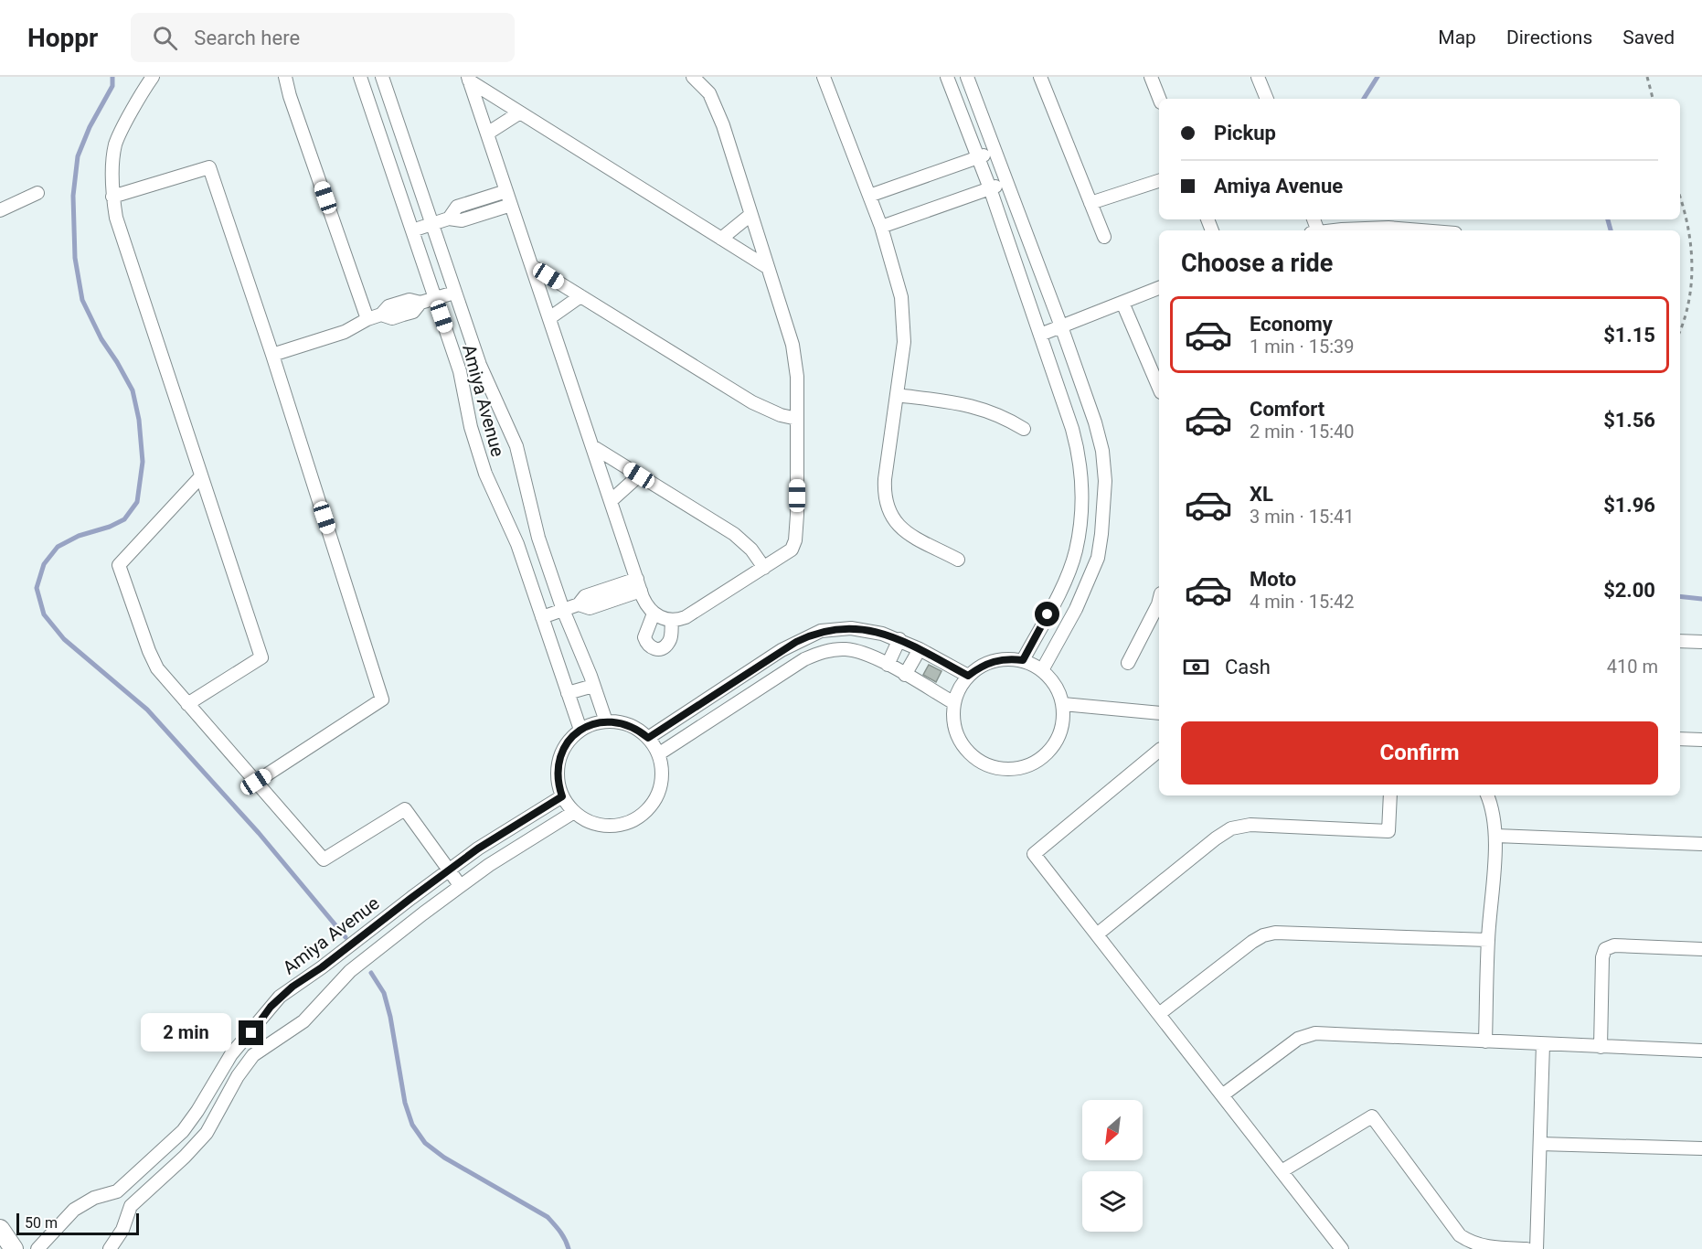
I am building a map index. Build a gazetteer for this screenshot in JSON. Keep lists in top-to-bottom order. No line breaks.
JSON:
{"streets":{"street":["Amiya Avenue"]},"scale_bar":"50 m","north":"bottom left","page":{"header":"Hoppr","search":"Search here","nav":["Map","Directions","Saved"],"banner":["Pickup","Amiya Avenue"],"heading":"Choose a ride","list":[{"name":"Economy","note":"1 min · 15:39","value":"$1.15"},{"name":"Comfort","note":"2 min · 15:40","value":"$1.56"},{"name":"XL","note":"3 min · 15:41","value":"$1.96"},{"name":"Moto","note":"4 min · 15:42","value":"$2.00"}],"pay":["Cash","410 m"],"buttons":"Confirm","bubble":"2 min","scale":"50 m"}}
